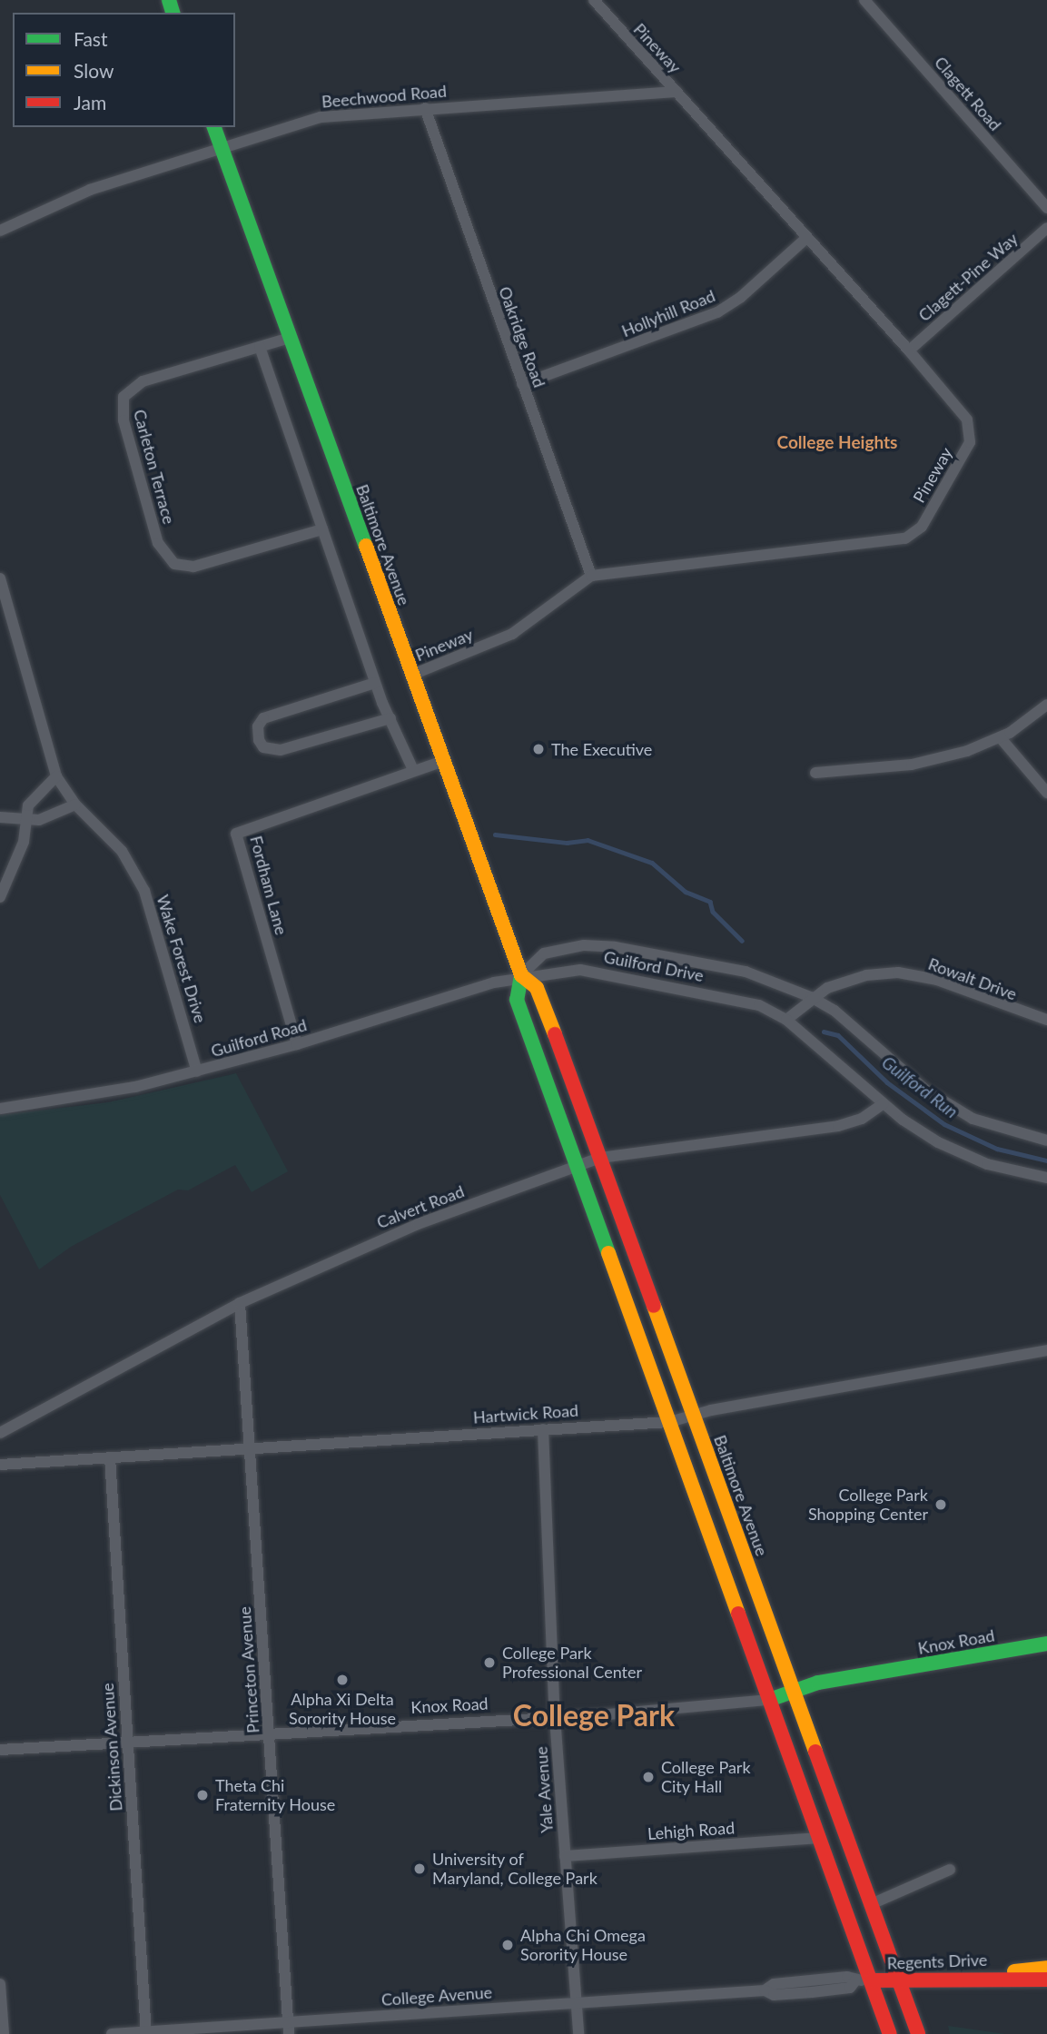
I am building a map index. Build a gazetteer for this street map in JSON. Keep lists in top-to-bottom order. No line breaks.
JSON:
{"streets":{"main road":["Baltimore Avenue","Knox Road","Regents Drive"],"street":["Pineway","Clagett Road","Beechwood Road","Clagett-Pine Way","Hollyhill Road","Oakridge Road","Carleton Terrace","Fordham Lane","Wake Forest Drive","Guilford Drive","Rowalt Drive","Guilford Road","Calvert Road","Hartwick Road","Princeton Avenue","Dickinson Avenue","Yale Avenue","Lehigh Road","College Avenue"]},"crossings":[["Pineway","Beechwood Road"],["Pineway","Clagett-Pine Way"],["Pineway","Hollyhill Road"],["Pineway","Oakridge Road"],["Pineway","Baltimore Avenue"],["Beechwood Road","Oakridge Road"],["Beechwood Road","Baltimore Avenue"],["Hollyhill Road","Oakridge Road"],["Carleton Terrace","Baltimore Avenue"],["Baltimore Avenue","Fordham Lane"],["Baltimore Avenue","Guilford Drive"],["Baltimore Avenue","Guilford Road"],["Baltimore Avenue","Calvert Road"],["Baltimore Avenue","Hartwick Road"],["Baltimore Avenue","Knox Road"],["Baltimore Avenue","Lehigh Road"],["Baltimore Avenue","Regents Drive"],["Baltimore Avenue","College Avenue"],["Fordham Lane","Guilford Road"],["Wake Forest Drive","Guilford Road"],["Guilford Drive","Rowalt Drive"],["Guilford Drive","Guilford Road"],["Guilford Drive","Calvert Road"],["Calvert Road","Princeton Avenue"],["Hartwick Road","Princeton Avenue"],["Hartwick Road","Dickinson Avenue"],["Hartwick Road","Yale Avenue"],["Knox Road","Princeton Avenue"],["Knox Road","Dickinson Avenue"],["Knox Road","Yale Avenue"],["Princeton Avenue","College Avenue"],["Dickinson Avenue","College Avenue"],["Yale Avenue","Lehigh Road"],["Yale Avenue","College Avenue"],["Regents Drive","College Avenue"]],"districts":["College Heights","College Park"],"water":["Guilford Run"],"places":["The Executive","College Park Shopping Center","College Park Professional Center","Alpha Xi Delta Sorority House","College Park City Hall","Theta Chi Fraternity House","University of Maryland, College Park","Alpha Chi Omega Sorority House"],"legend":["Fast","Slow","Jam"]}
